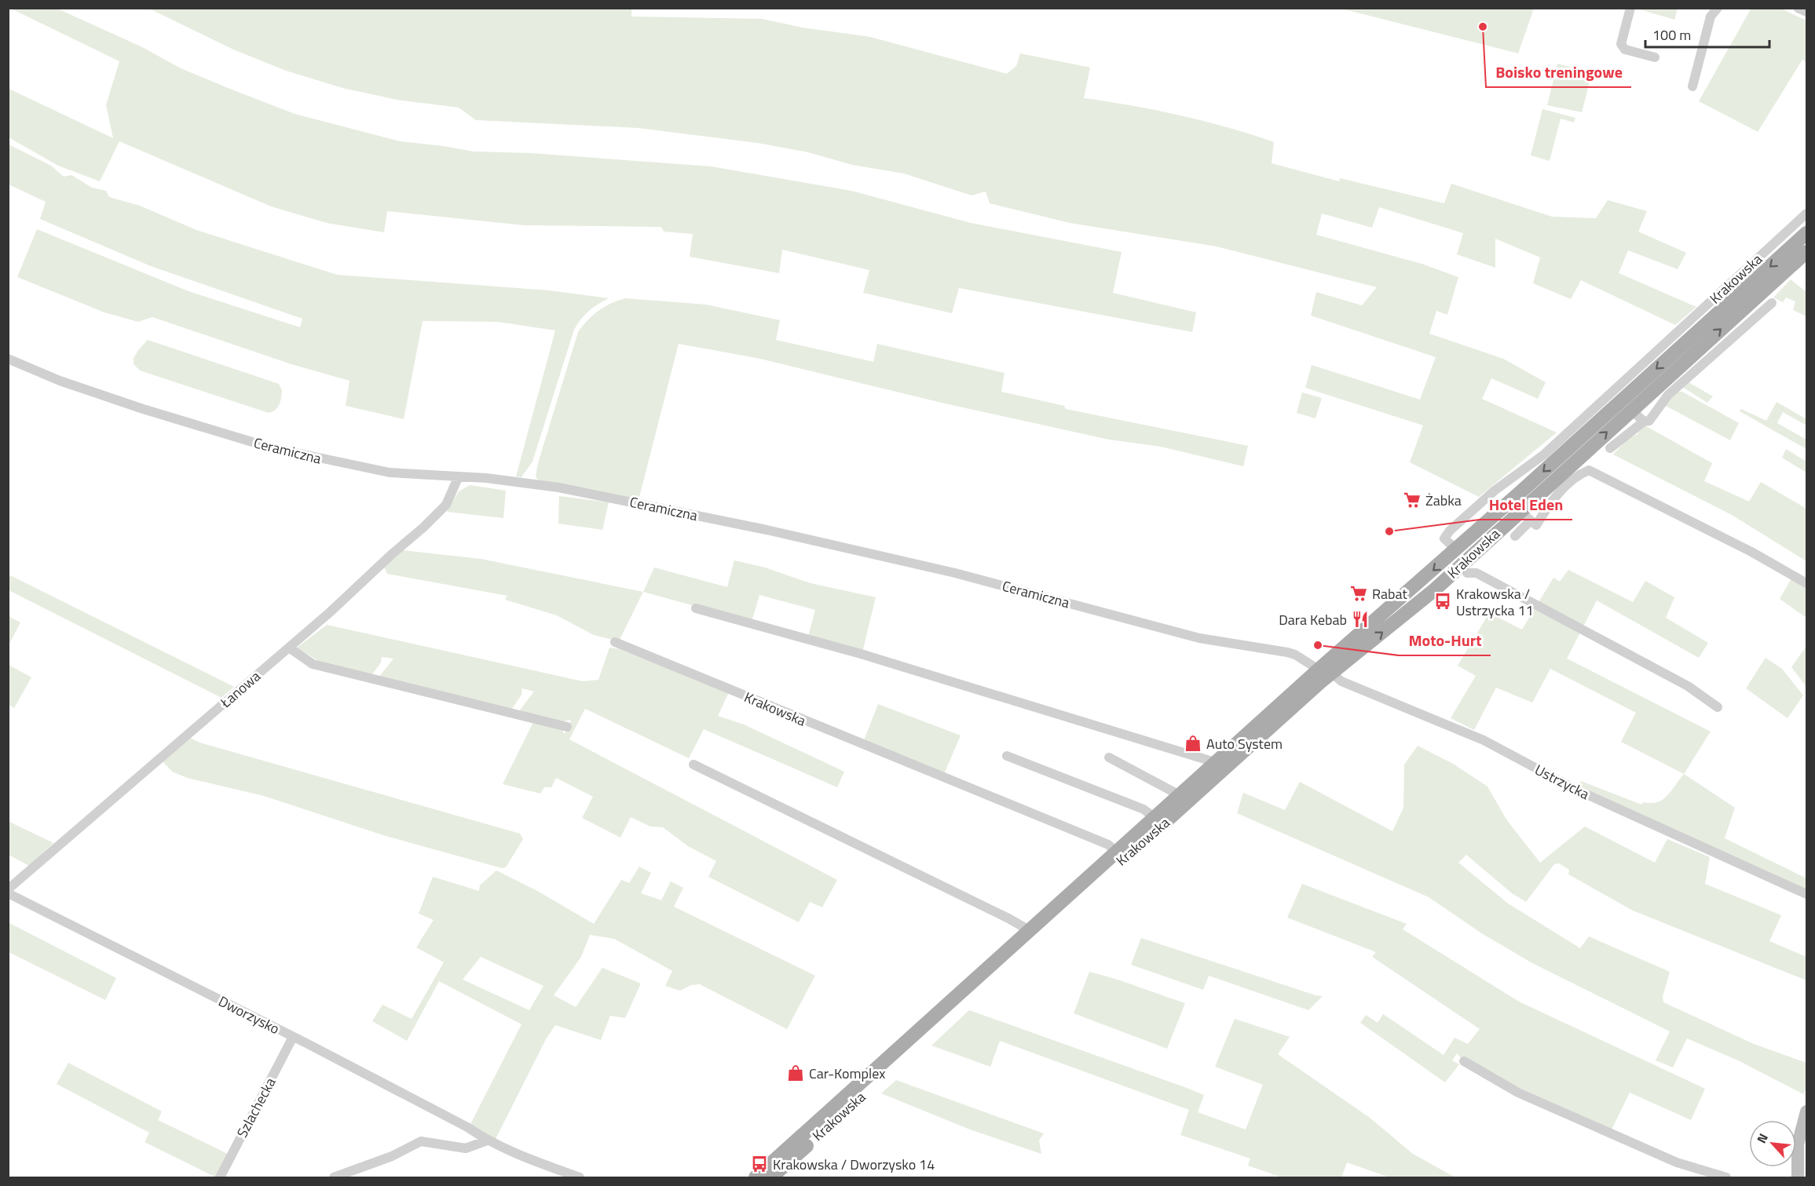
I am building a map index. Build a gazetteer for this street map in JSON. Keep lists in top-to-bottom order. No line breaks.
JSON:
{"streets":{"main road":["Krakowska"],"street":["Ceramiczna","Łanowa","Ustrzycka","Dworzysko","Szlachecka"]},"crossings":[["Krakowska","Ceramiczna"],["Krakowska","Ustrzycka"],["Ceramiczna","Łanowa"],["Ceramiczna","Ustrzycka"],["Dworzysko","Szlachecka"]],"places":{"other":["Boisko treningowe","Hotel Eden","Moto-Hurt"],"supermarket":["Żabka","Rabat"],"bus stop":["Krakowska / Ustrzycka 11","Krakowska / Dworzysko 14"],"restaurant":["Dara Kebab"],"shop":["Auto System","Car-Komplex"]},"scale_bar":"100 m","north":"top left"}
